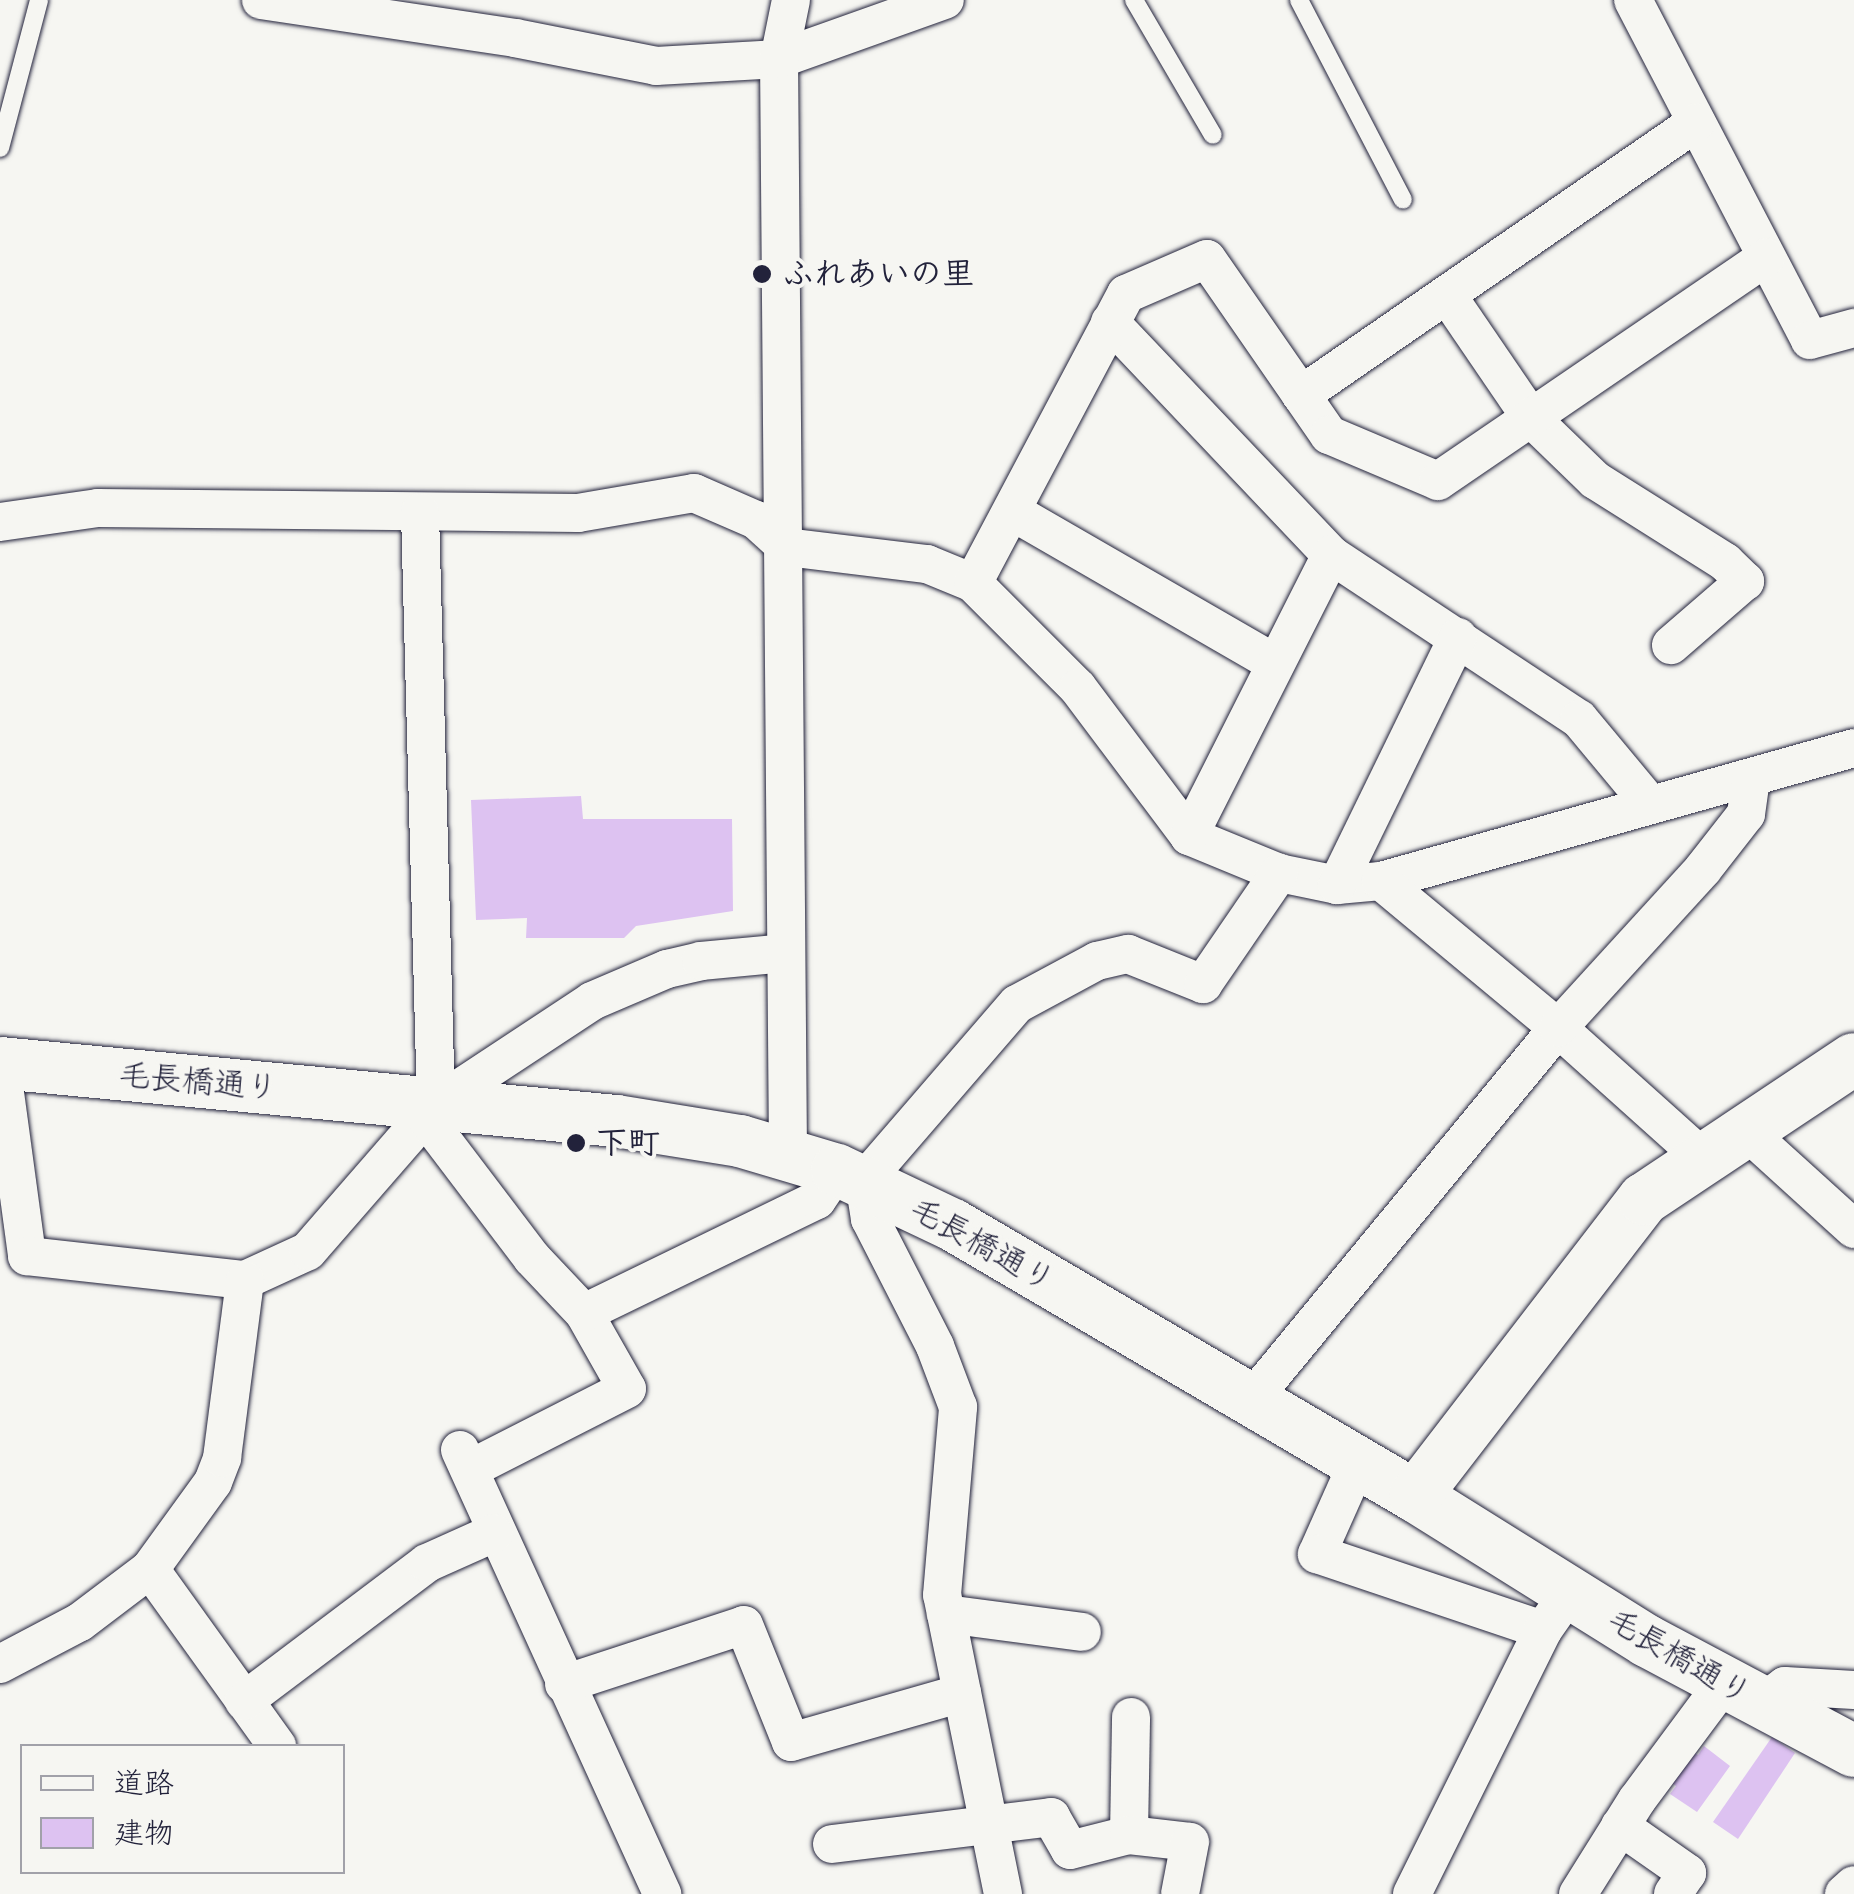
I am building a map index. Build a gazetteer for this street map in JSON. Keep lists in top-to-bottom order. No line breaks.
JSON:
{"streets":{"street":["毛長橋通り"]},"places":["ふれあいの里","下町"],"legend":["道路","建物"]}
